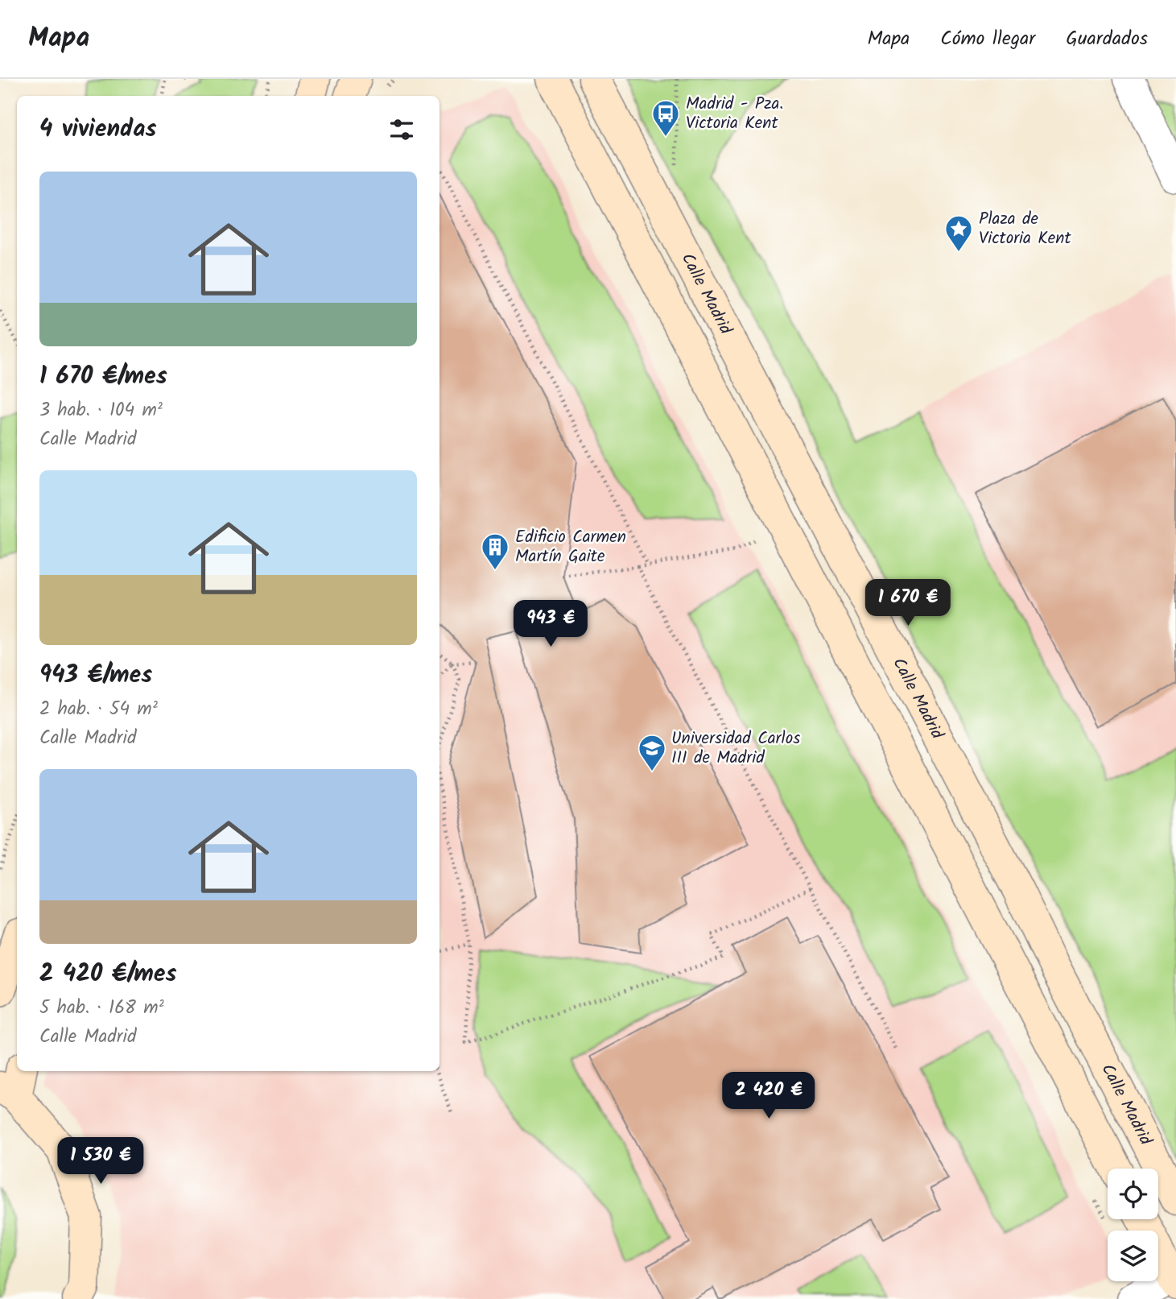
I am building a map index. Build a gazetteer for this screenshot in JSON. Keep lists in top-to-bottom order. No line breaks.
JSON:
{"streets":{"street":["Calle Madrid"]},"places":{"bus stop":["Madrid - Pza. Victoria Kent"],"place":["Plaza de Victoria Kent"],"building":["Edificio Carmen Martín Gaite"],"school or university":["Universidad Carlos III de Madrid"]},"page":{"header":"Mapa","nav":["Mapa","Cómo llegar","Guardados"],"heading":"4 viviendas","list":[{"name":"1 670 €/mes","note":"3 hab. · 104 m² · Calle Madrid"},{"name":"943 €/mes","note":"2 hab. · 54 m² · Calle Madrid"},{"name":"2 420 €/mes","note":"5 hab. · 168 m² · Calle Madrid"}],"price":["1 670 €","943 €","2 420 €","1 530 €"]}}
